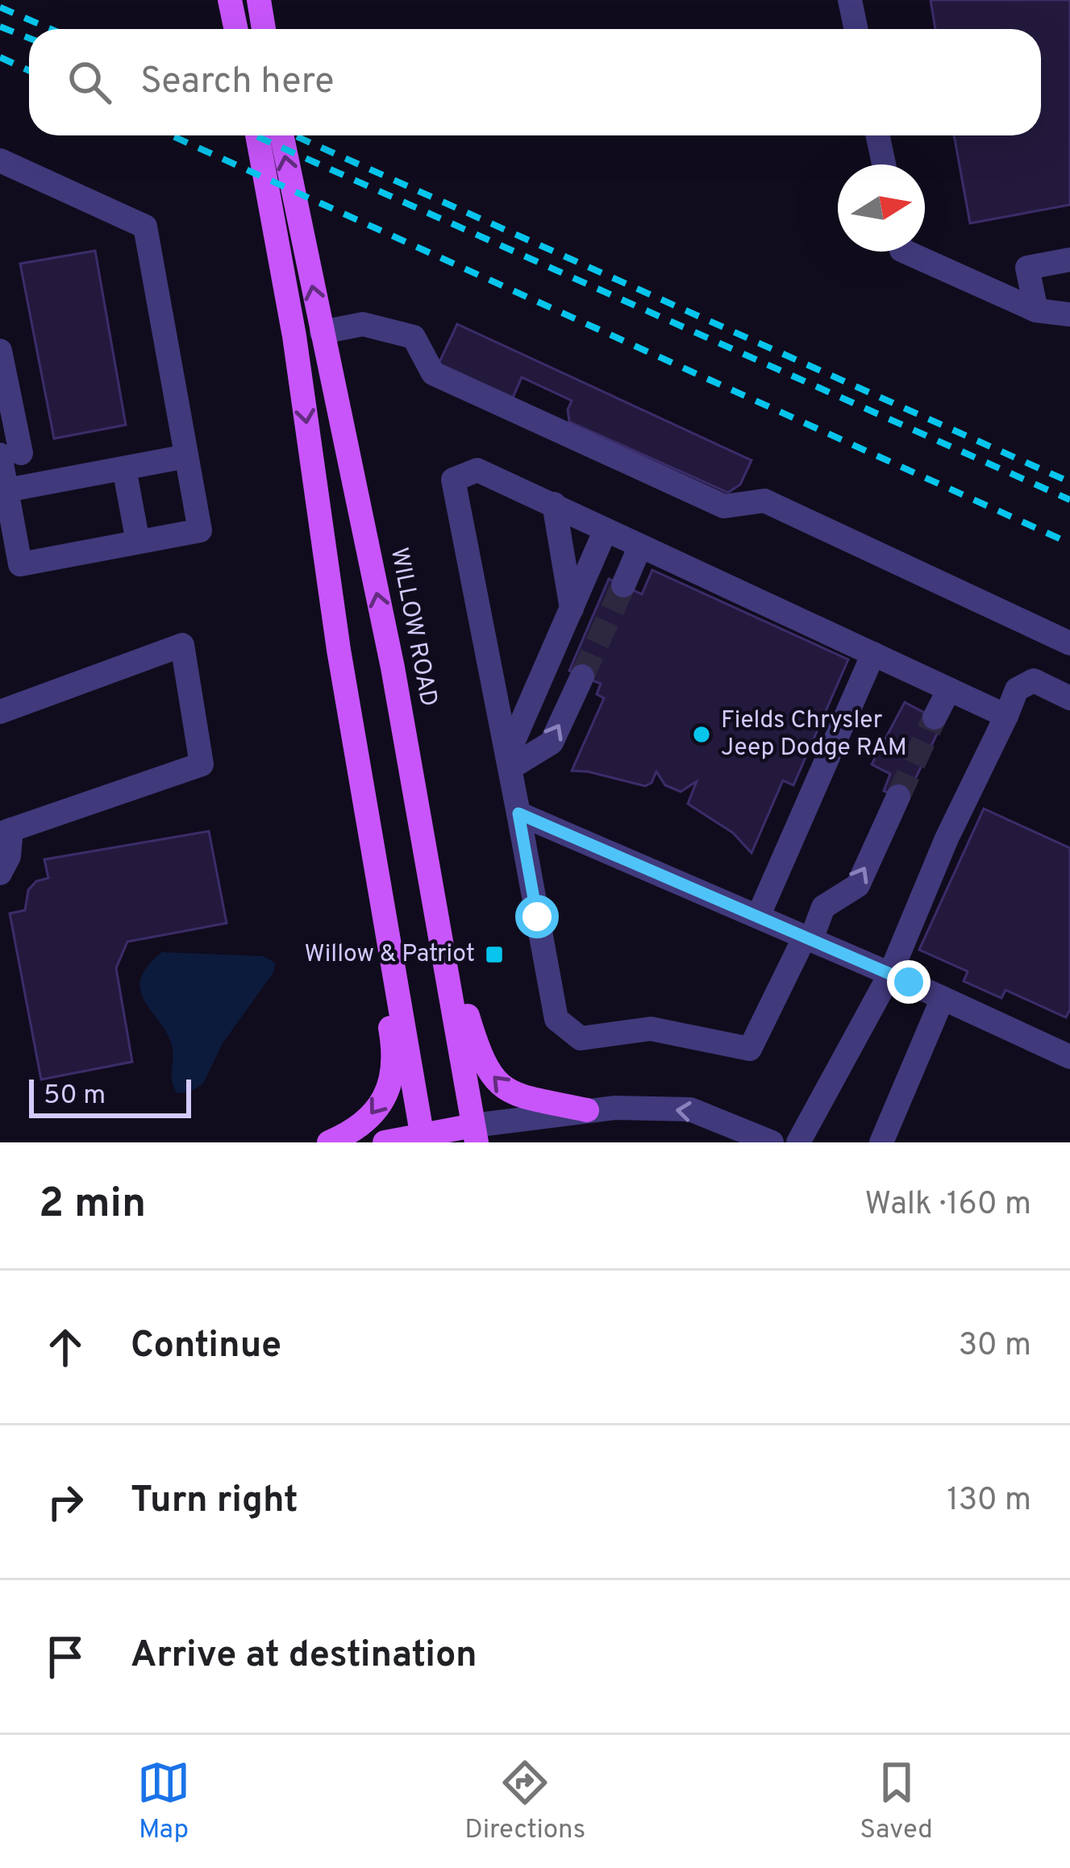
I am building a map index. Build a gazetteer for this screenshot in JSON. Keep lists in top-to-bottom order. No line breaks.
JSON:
{"streets":{"main road":["WILLOW ROAD"]},"places":{"other":["Fields Chrysler Jeep Dodge RAM"],"transit":["Willow & Patriot"]},"scale_bar":"50 m","north":"right","page":{"search":"Search here","scale":"50 m","heading":["2 min","Walk · 160 m"],"list":[["Continue","30 m"],["Turn right","130 m"],"Arrive at destination"],"nav":["Map","Directions","Saved"]}}
